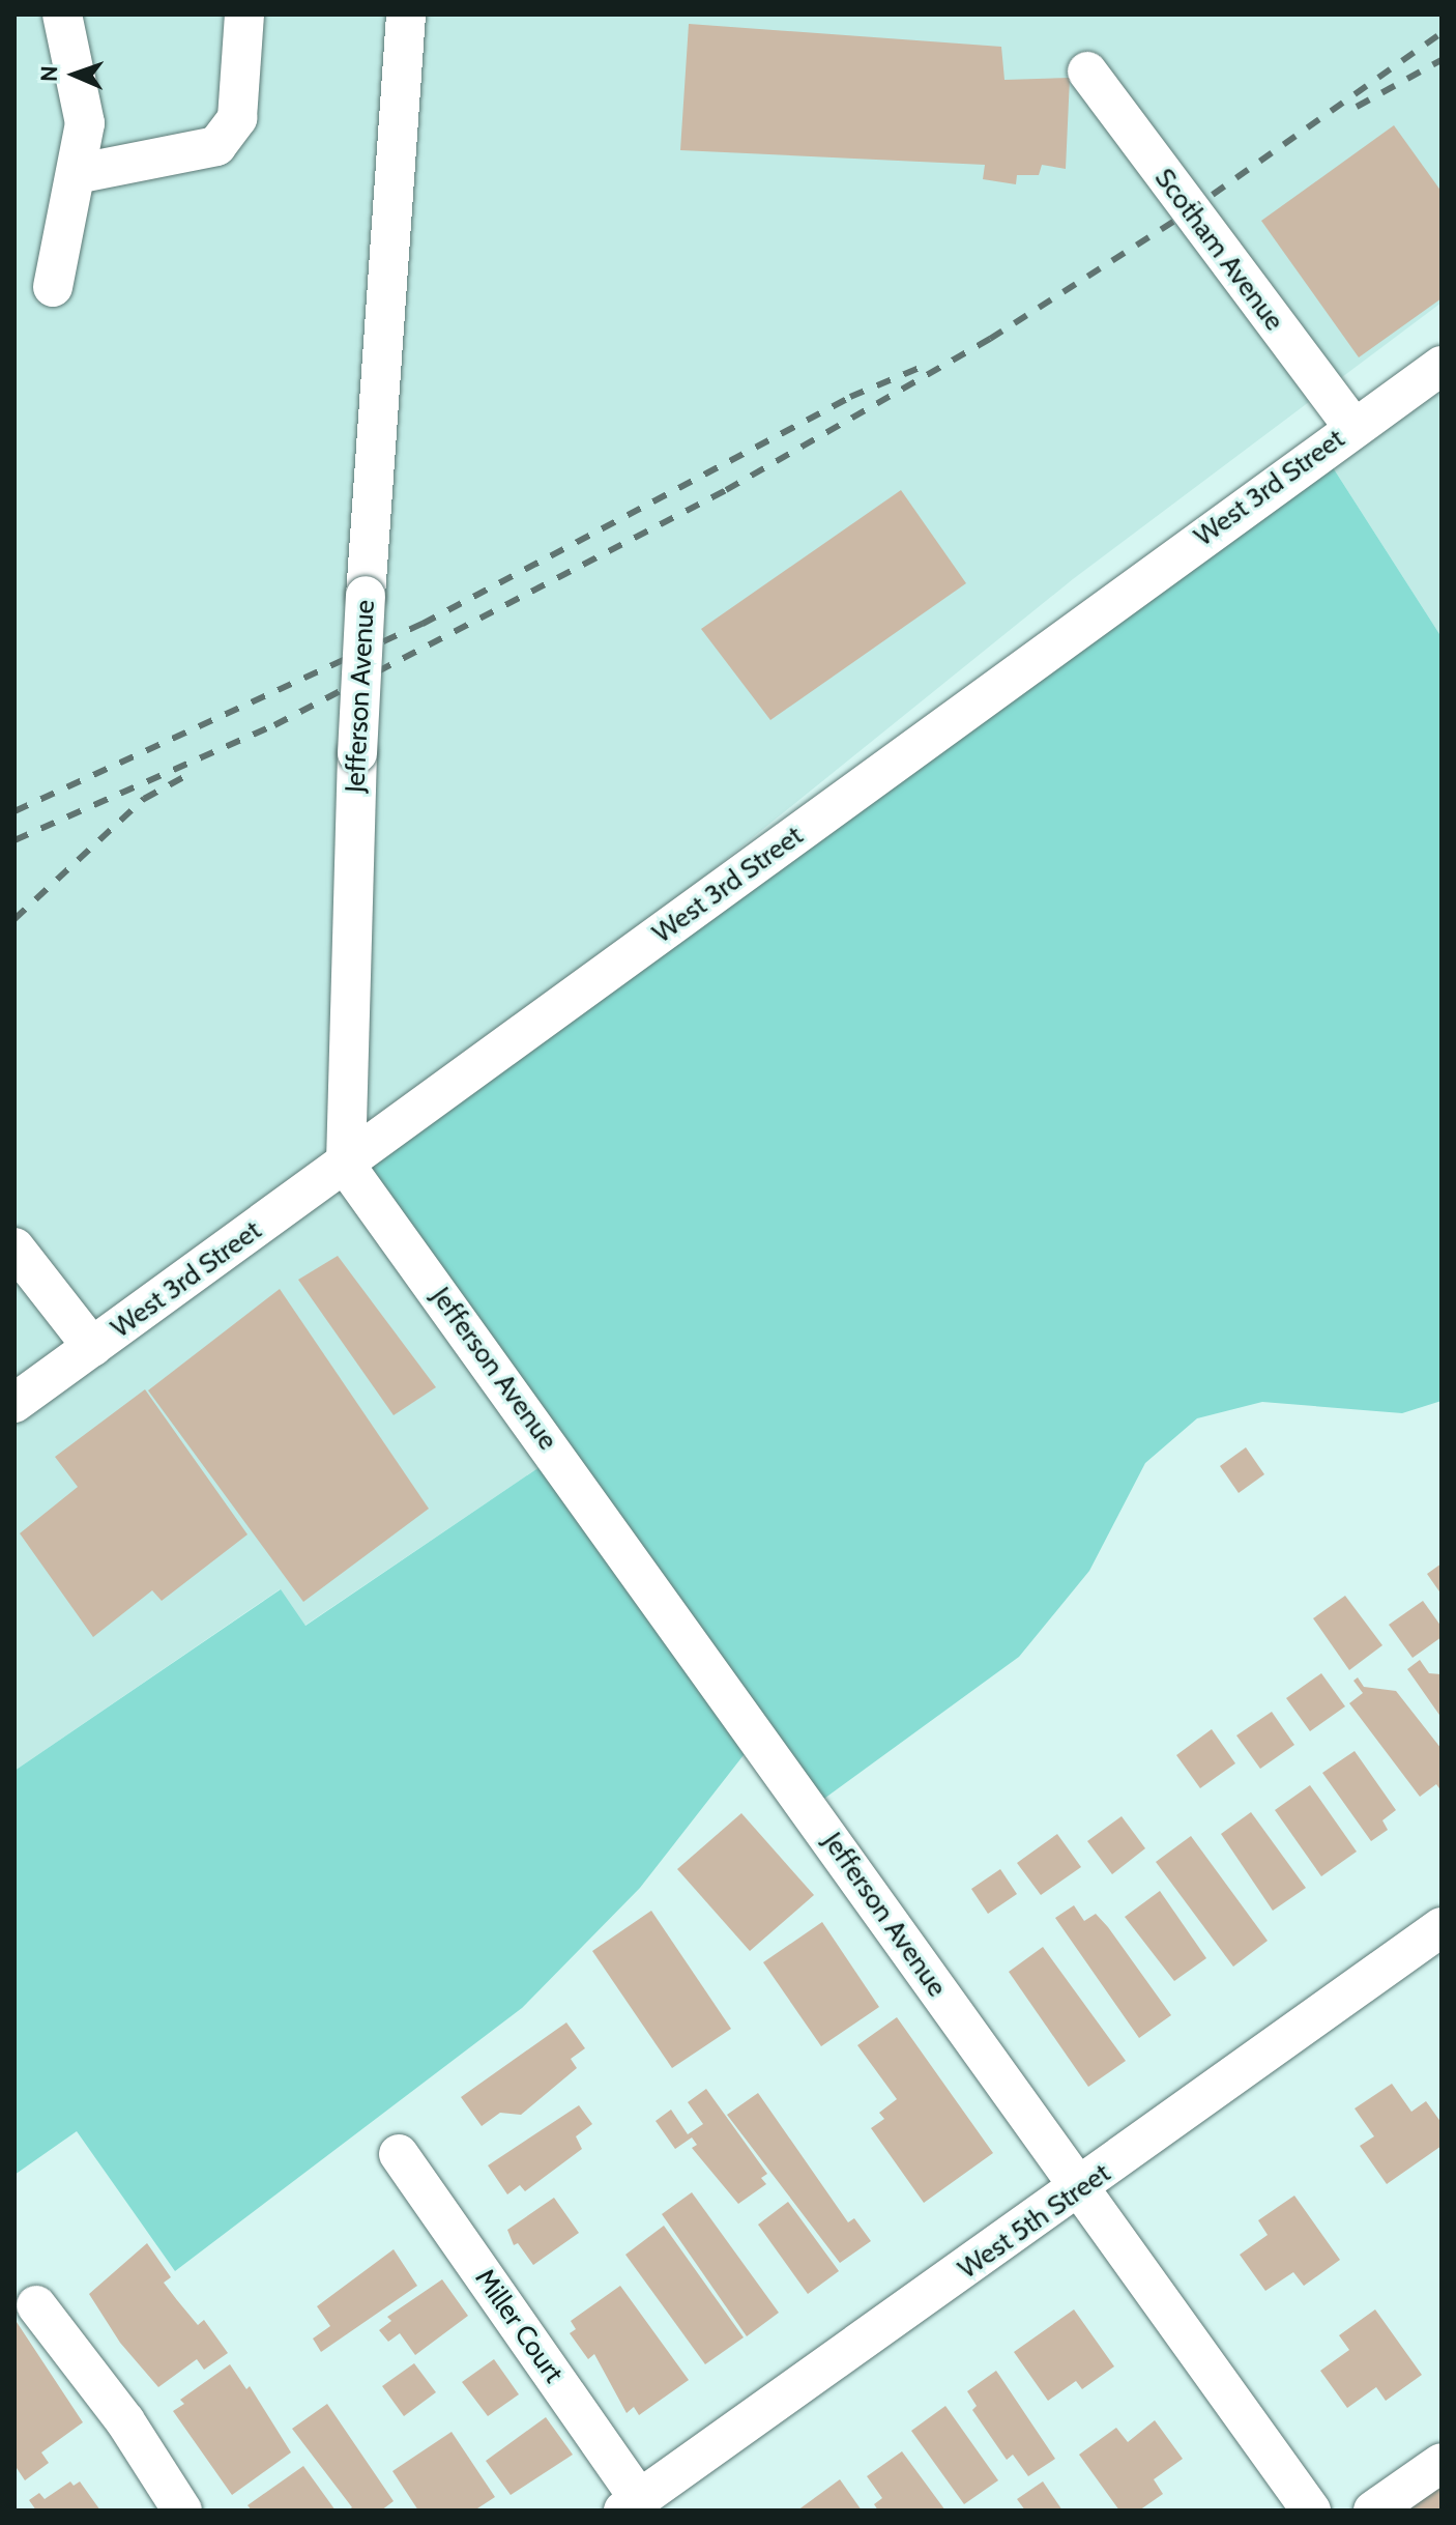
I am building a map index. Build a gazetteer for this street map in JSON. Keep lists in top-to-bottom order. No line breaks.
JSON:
{"streets":{"street":["Scotham Avenue","West 3rd Street","Jefferson Avenue","West 5th Street","Miller Court"]},"crossings":[["Scotham Avenue","West 3rd Street"],["West 3rd Street","Jefferson Avenue"],["Jefferson Avenue","West 5th Street"],["West 5th Street","Miller Court"]],"north":"left"}
